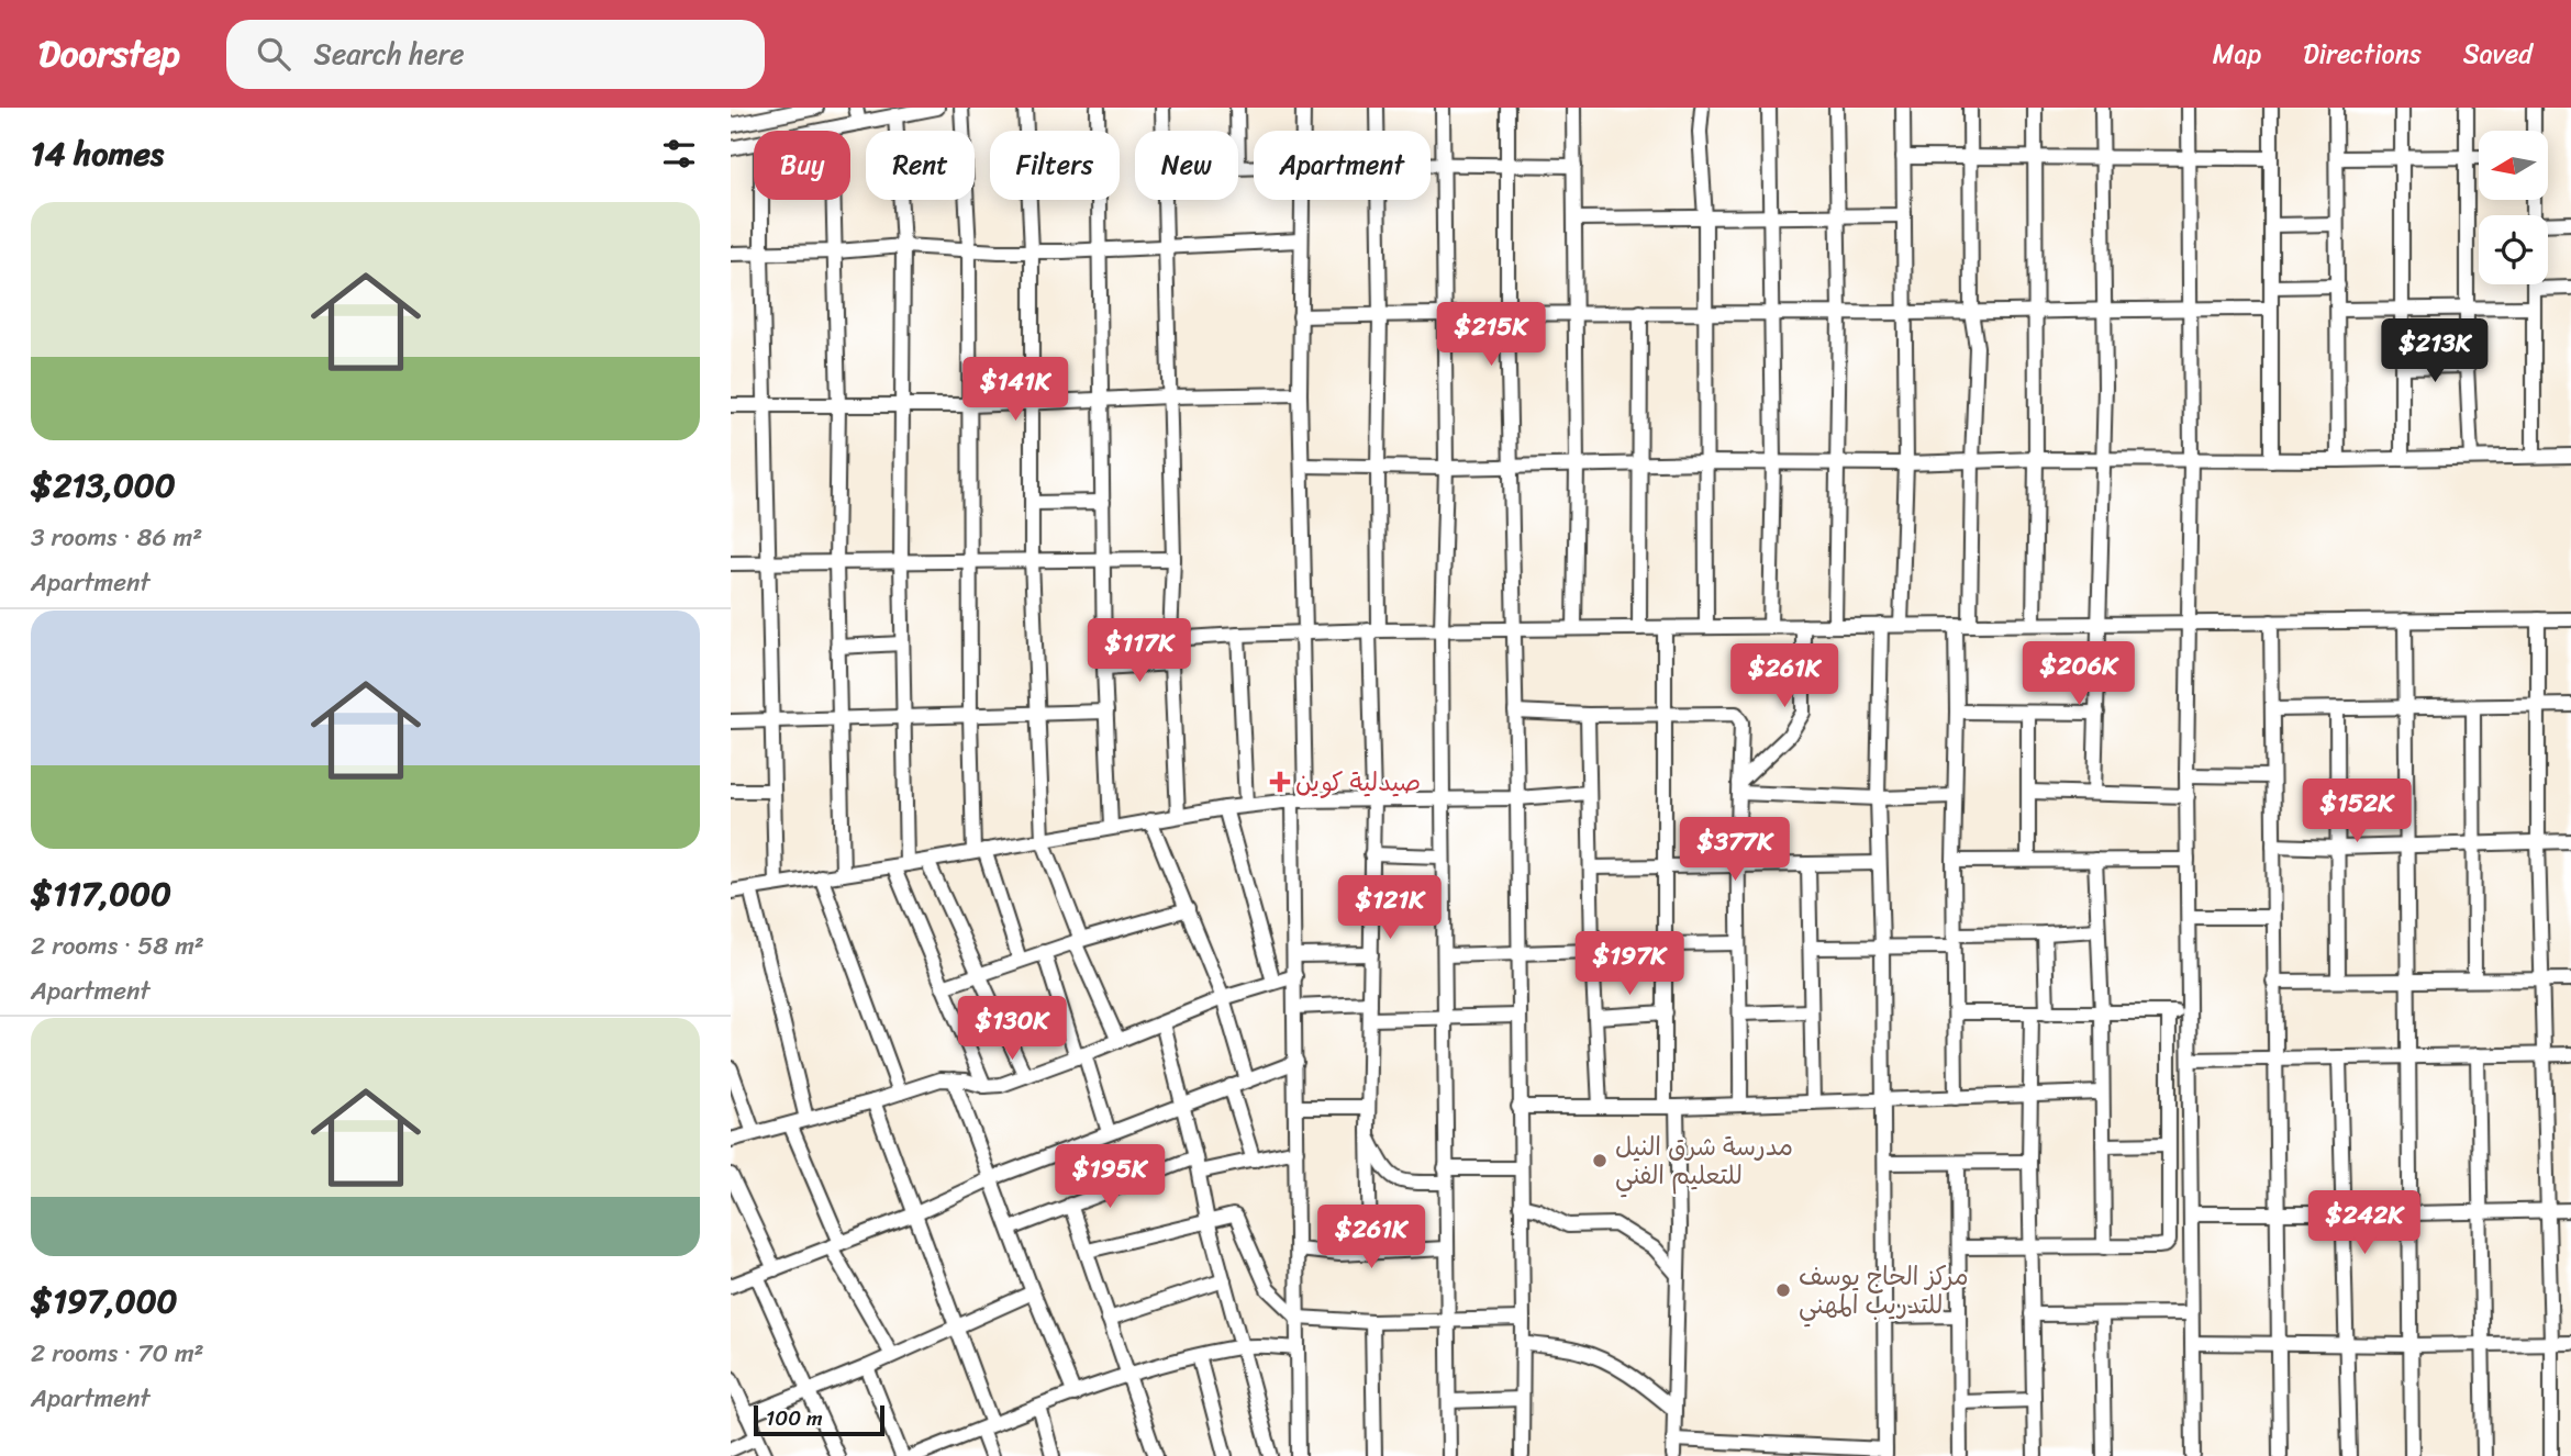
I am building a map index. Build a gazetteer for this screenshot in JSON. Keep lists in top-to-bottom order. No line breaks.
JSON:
{"places":{"health":["صيدلية كوين"],"other":["مدرسة شرق النيل للتعليم الفني","مركز الحاج يوسف للتدريب المهني"]},"scale_bar":"100 m","north":"left","page":{"header":"Doorstep","search":"Search here","nav":["Map","Directions","Saved"],"heading":"14 homes","chip":["Buy","Rent","Filters","New","Apartment"],"list":[{"name":"$213,000","note":"3 rooms · 86 m² · Apartment"},{"name":"$117,000","note":"2 rooms · 58 m² · Apartment"},{"name":"$197,000","note":"2 rooms · 70 m² · Apartment"}],"price":["$215K","$213K","$141K","$117K","$206K","$261K","$152K","$377K","$121K","$197K","$130K","$195K","$242K","$261K"],"scale":"100 m"}}
